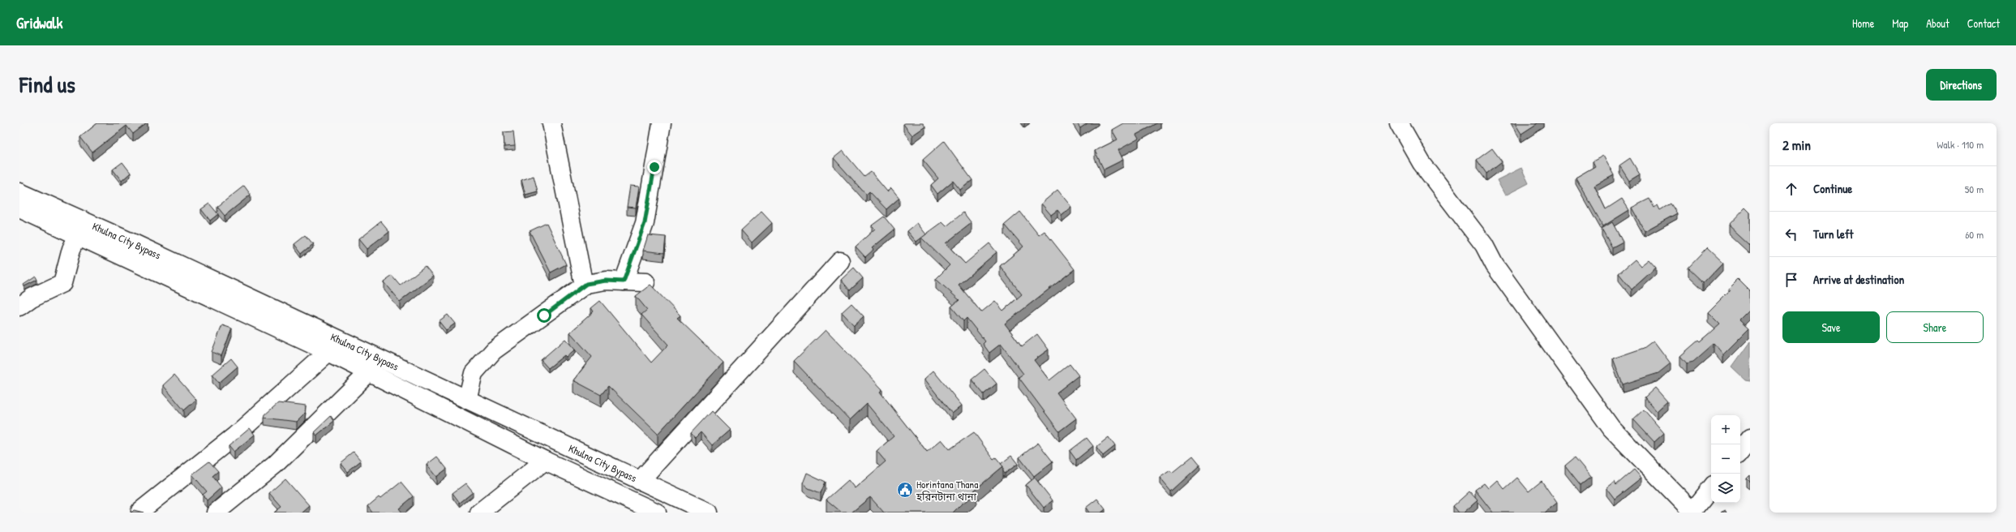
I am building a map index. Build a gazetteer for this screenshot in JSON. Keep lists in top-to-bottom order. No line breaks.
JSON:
{"streets":{"main road":["Khulna City Bypass"]},"places":{"public building":["Horintana Thana হরিনটানা থানা"]},"page":{"header":"Gridwalk","nav":["Home","Map","About","Contact"],"title":"Find us","buttons":["Directions",["Save","Share"]],"heading":["2 min","Walk · 110 m"],"list":[["Continue","50 m"],["Turn left","60 m"],"Arrive at destination"],"map_buttons":["+","−"]}}
